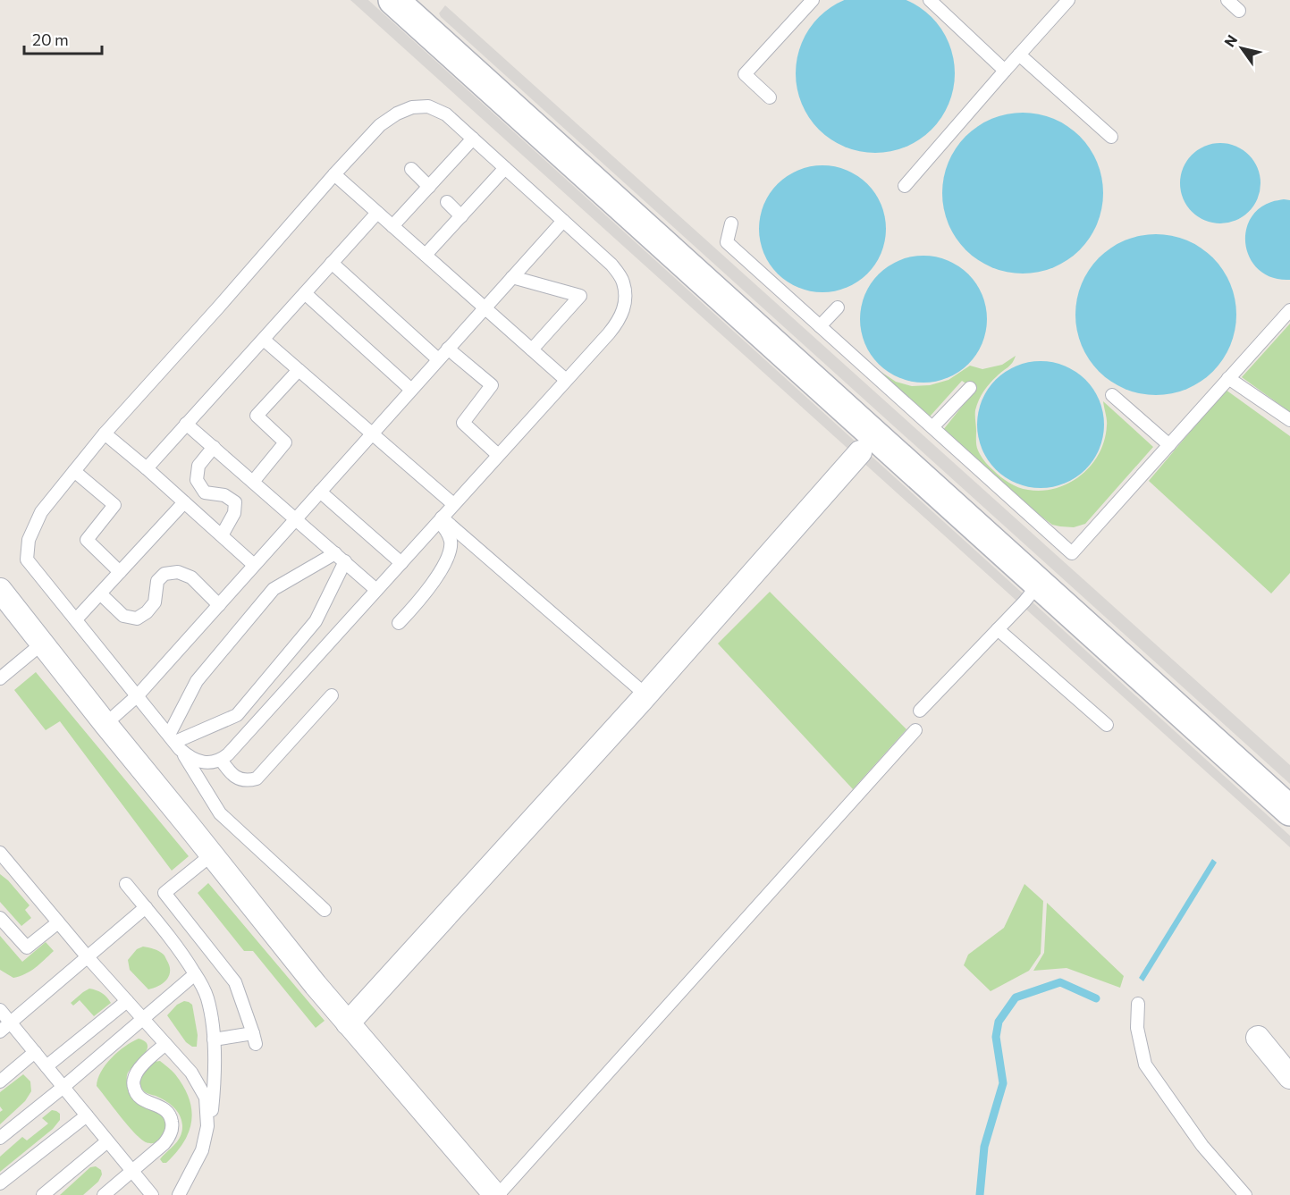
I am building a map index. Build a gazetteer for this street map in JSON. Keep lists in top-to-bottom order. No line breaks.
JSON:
{"scale_bar":"20 m","north":"top left"}
